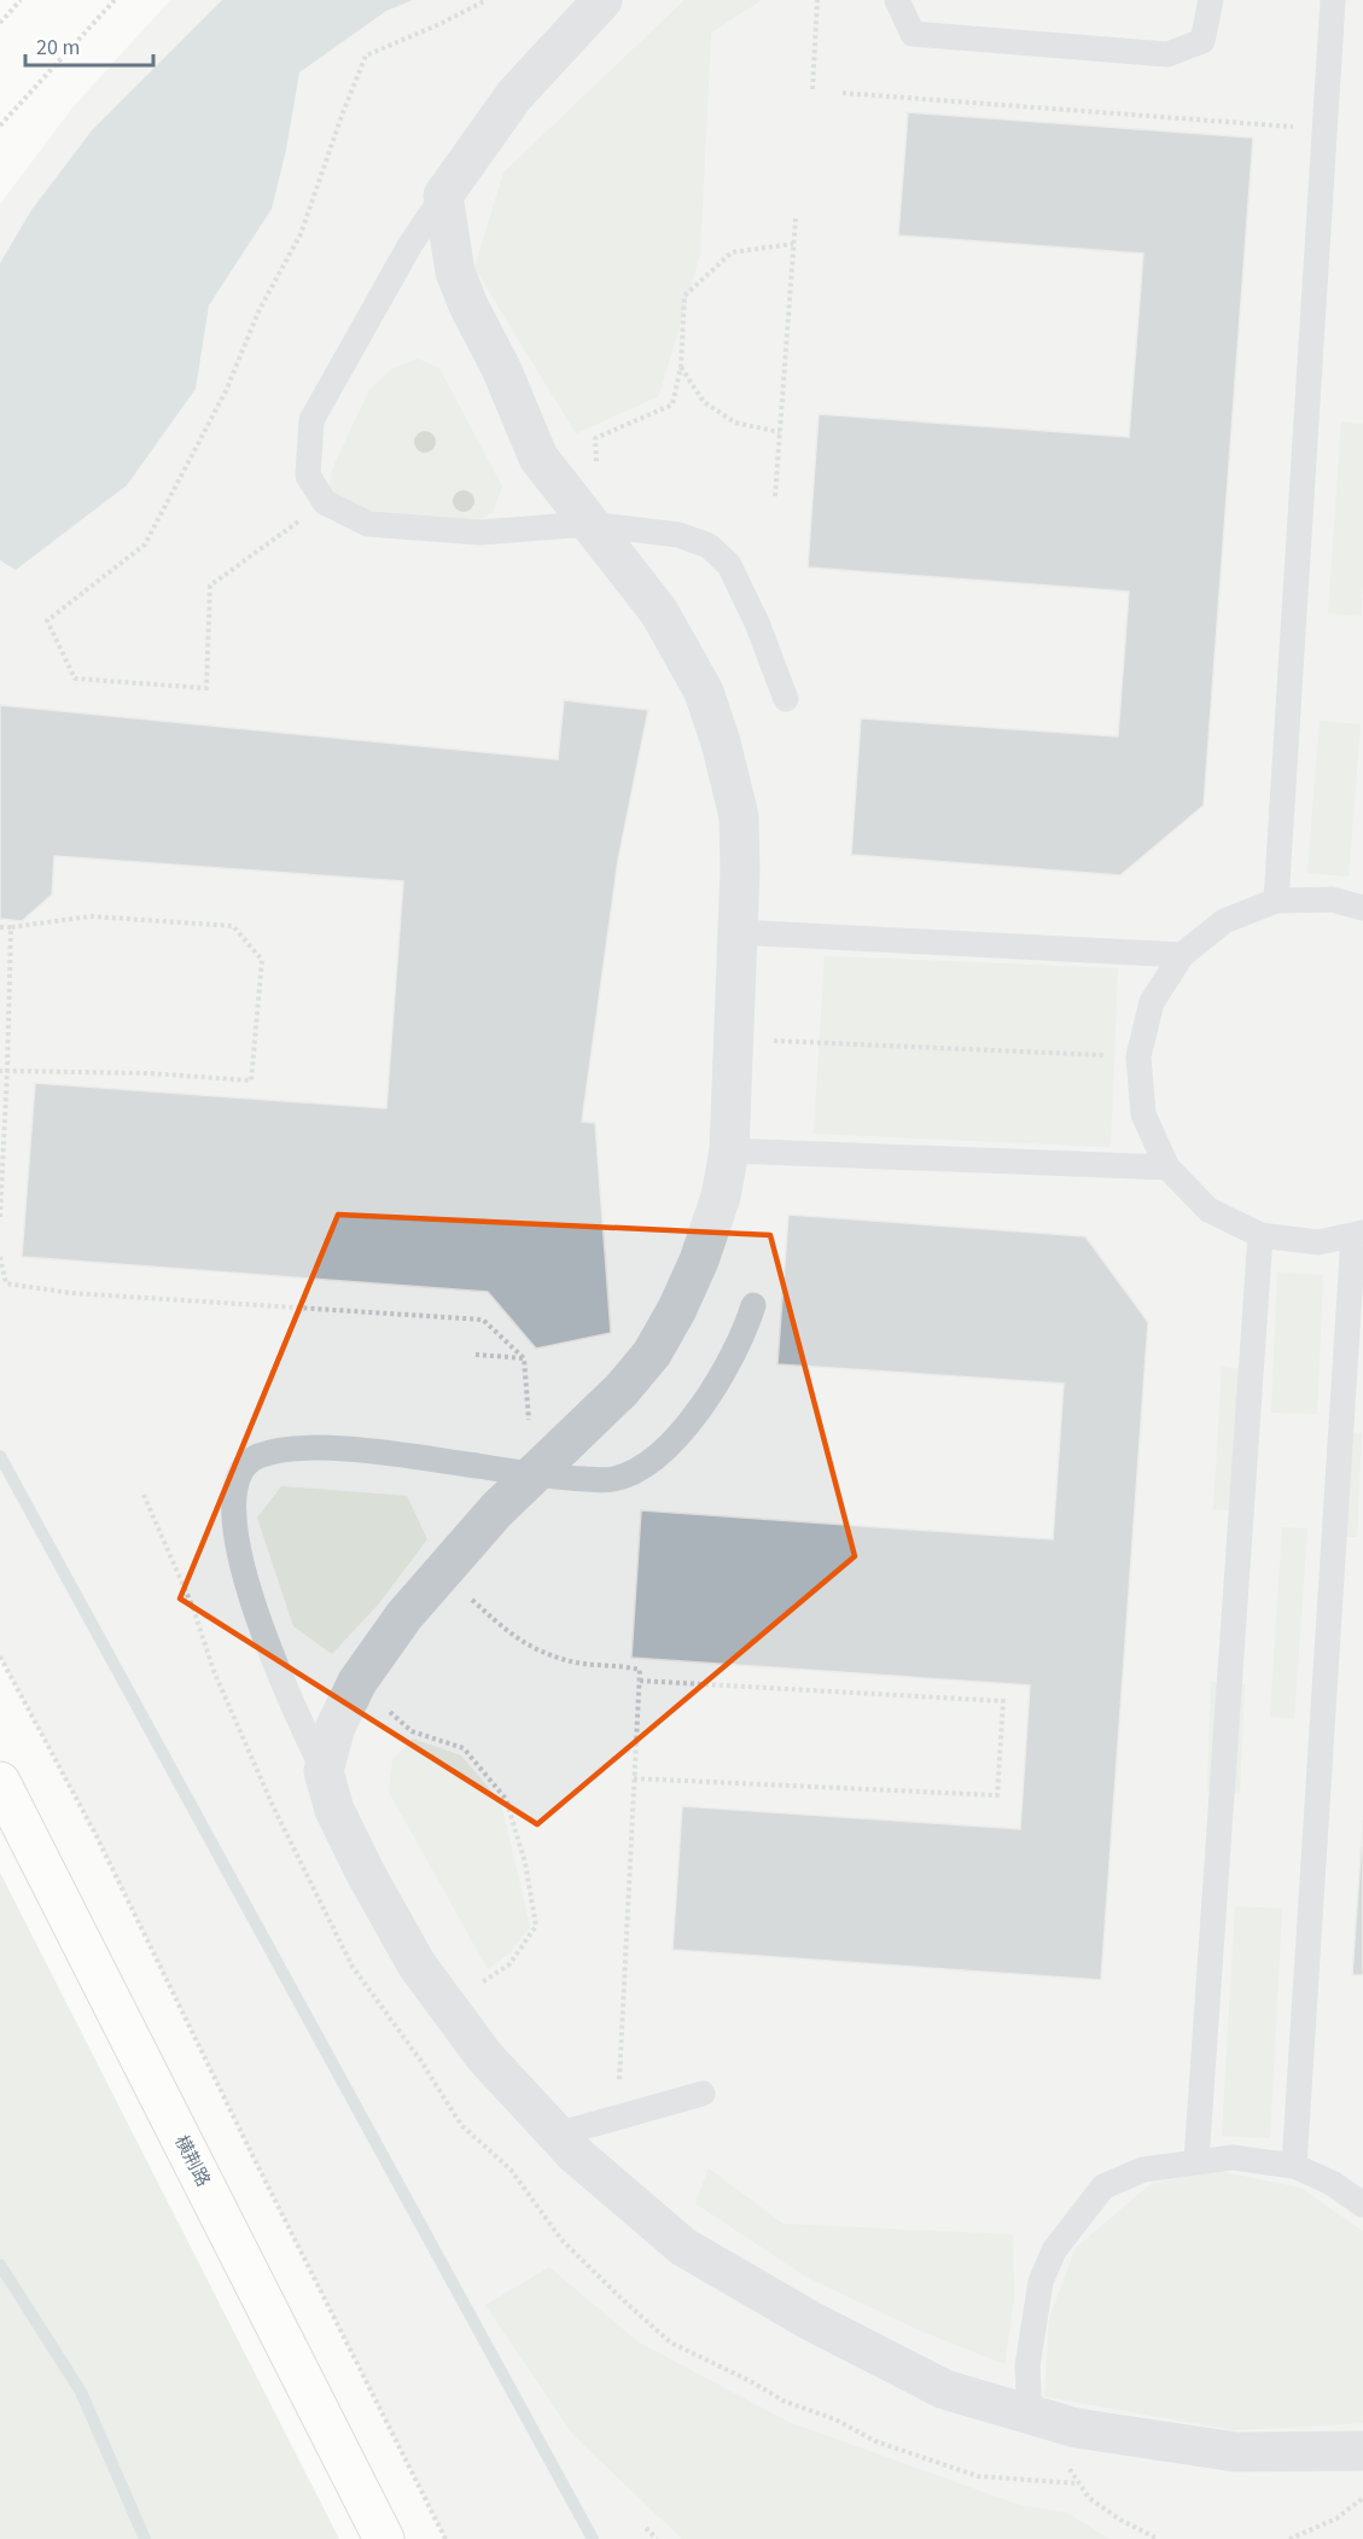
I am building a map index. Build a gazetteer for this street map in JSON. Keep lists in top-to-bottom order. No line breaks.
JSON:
{"streets":{"street":["横荆路"]},"scale_bar":"20 m"}
